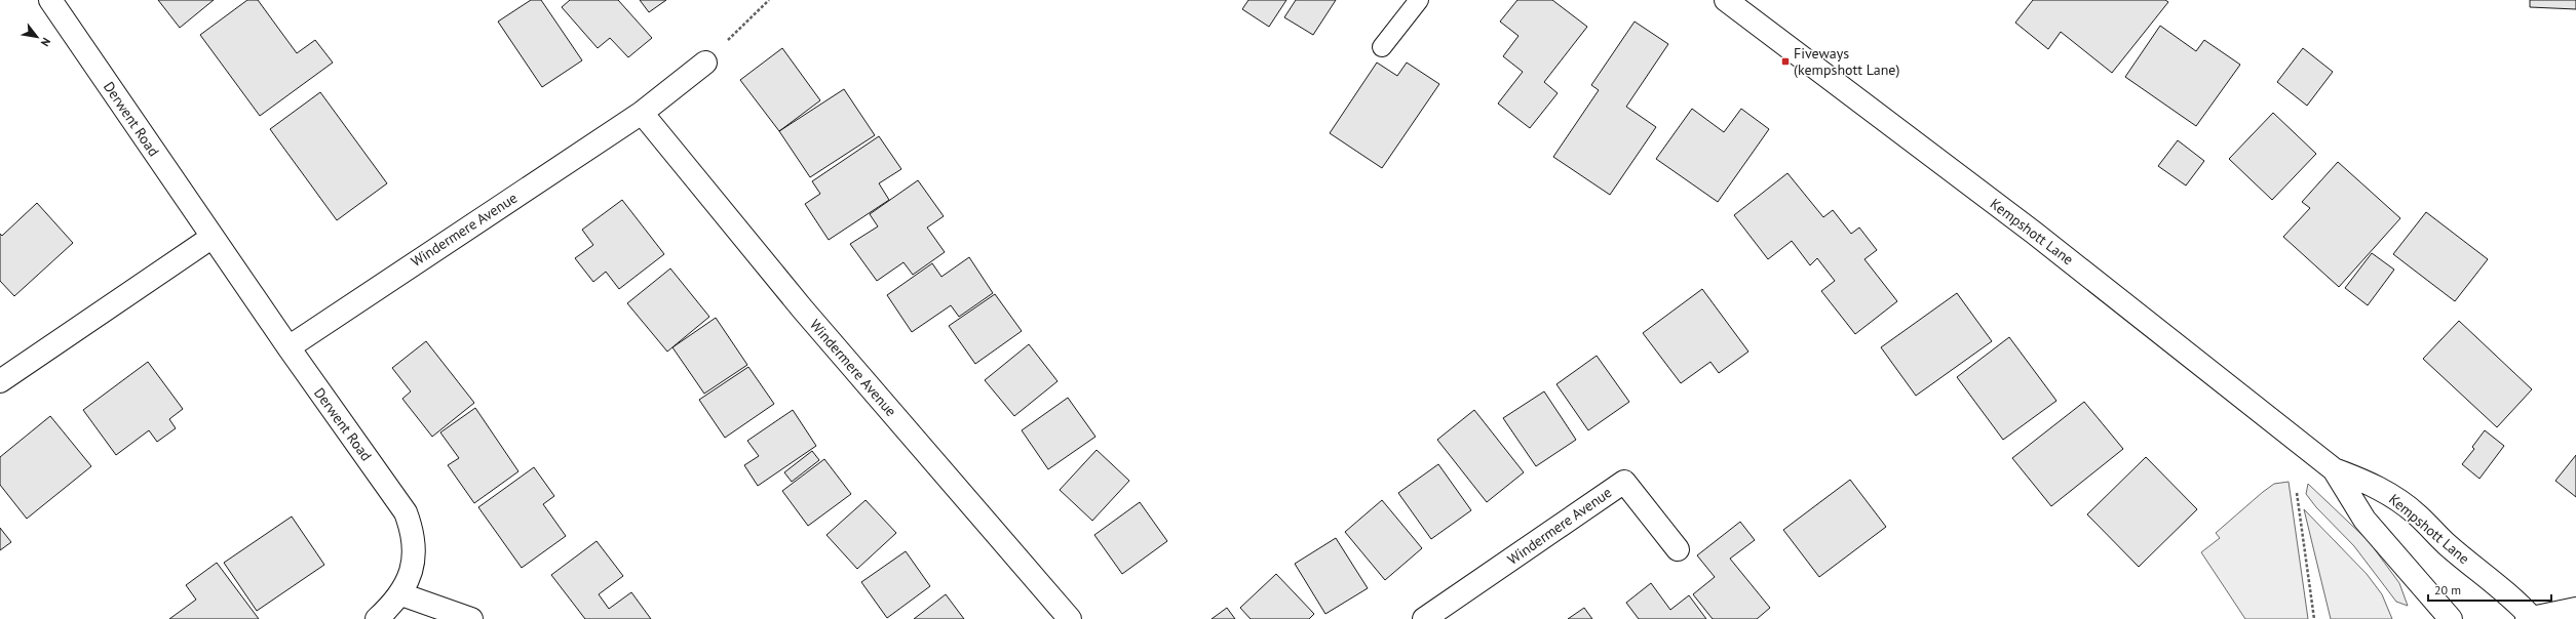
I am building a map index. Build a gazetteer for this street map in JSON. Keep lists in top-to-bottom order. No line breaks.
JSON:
{"streets":{"street":["Derwent Road","Windermere Avenue","Kempshott Lane"]},"crossings":[["Derwent Road","Windermere Avenue"]],"places":{"transit":["Fiveways (kempshott Lane)"]},"scale_bar":"20 m","north":"bottom right"}
